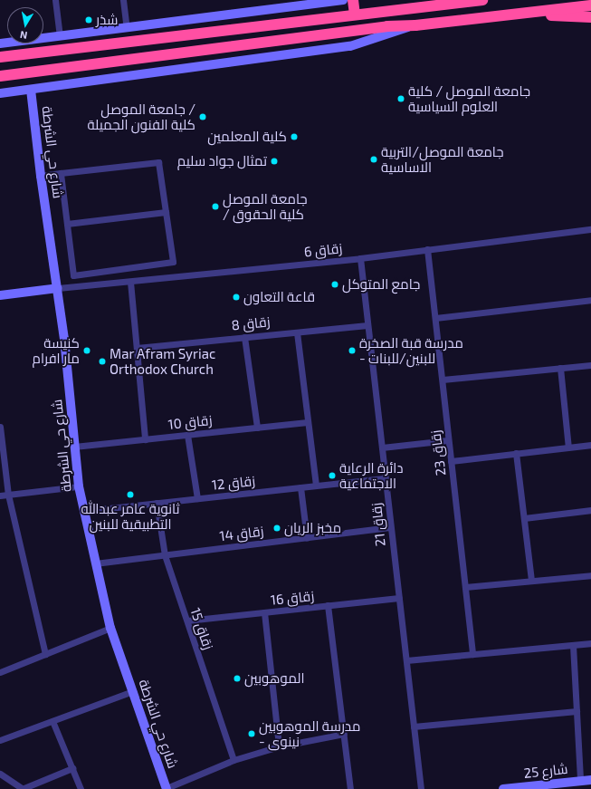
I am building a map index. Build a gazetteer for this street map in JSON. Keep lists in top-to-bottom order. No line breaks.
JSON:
{"streets":{"street":["شارع حي الشرطة","زقاق 6","زقاق 8","زقاق 10","زقاق 23","زقاق 12","زقاق 21","زقاق 14","زقاق 16","زقاق 15","شارع 25"]},"crossings":[["شارع حي الشرطة","زقاق 6"],["شارع حي الشرطة","زقاق 10"],["شارع حي الشرطة","زقاق 12"],["شارع حي الشرطة","زقاق 14"],["زقاق 6","زقاق 23"],["زقاق 6","زقاق 21"],["زقاق 8","زقاق 21"],["زقاق 12","زقاق 21"],["زقاق 12","زقاق 15"],["زقاق 21","زقاق 14"],["زقاق 21","زقاق 16"],["زقاق 14","زقاق 15"],["زقاق 16","زقاق 15"]],"places":["شذر","جامعة الموصل / كلية العلوم السياسية","جامعة الموصل / كلية الفنون الجميلة","كلية المعلمين","جامعة الموصل/التربية الاساسية","تمثال جواد سليم","جامعة الموصل / كلية الحقوق","جامع المتوكل","قاعة التعاون","كنيسة مار افرام","مدرسة قبة الصخرة - للبنين/للبنات","Mar Afram Syriac Orthodox Church","دائرة الرعاية الاجتماعية","ثانوية عامر عبدالله التطبيقية للبنين","مخبز الريان","الموهوبين","مدرسة الموهوبين - نينوى"],"north":"bottom"}
